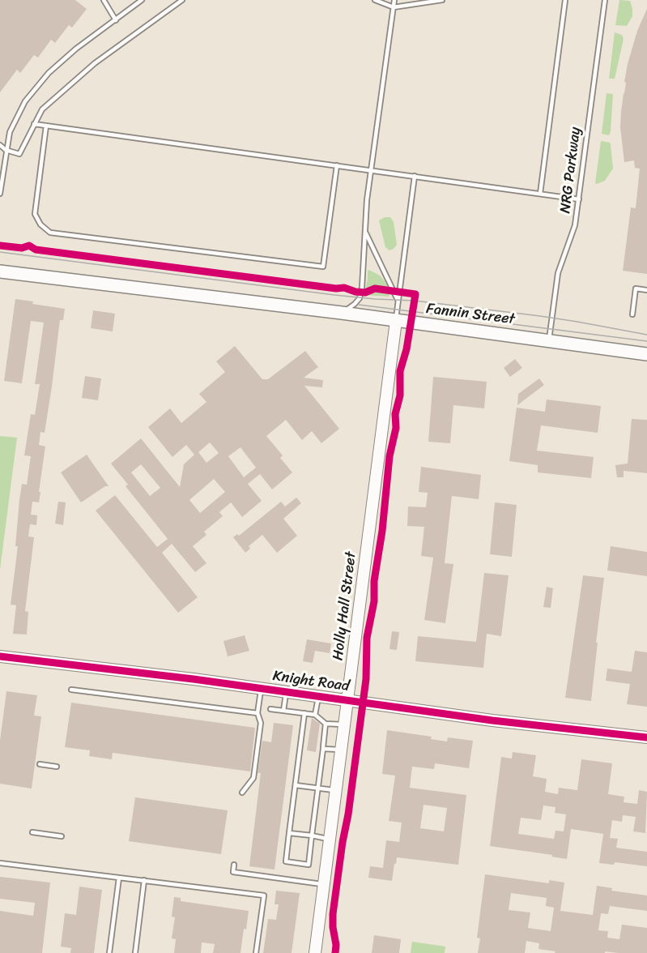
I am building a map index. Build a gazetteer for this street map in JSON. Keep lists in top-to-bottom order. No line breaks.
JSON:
{"streets":{"main road":["Fannin Street"],"street":["Holly Hall Street","Knight Road"],"lane":["NRG Parkway"]},"crossings":[["NRG Parkway","Fannin Street"],["Fannin Street","Holly Hall Street"],["Holly Hall Street","Knight Road"]]}
